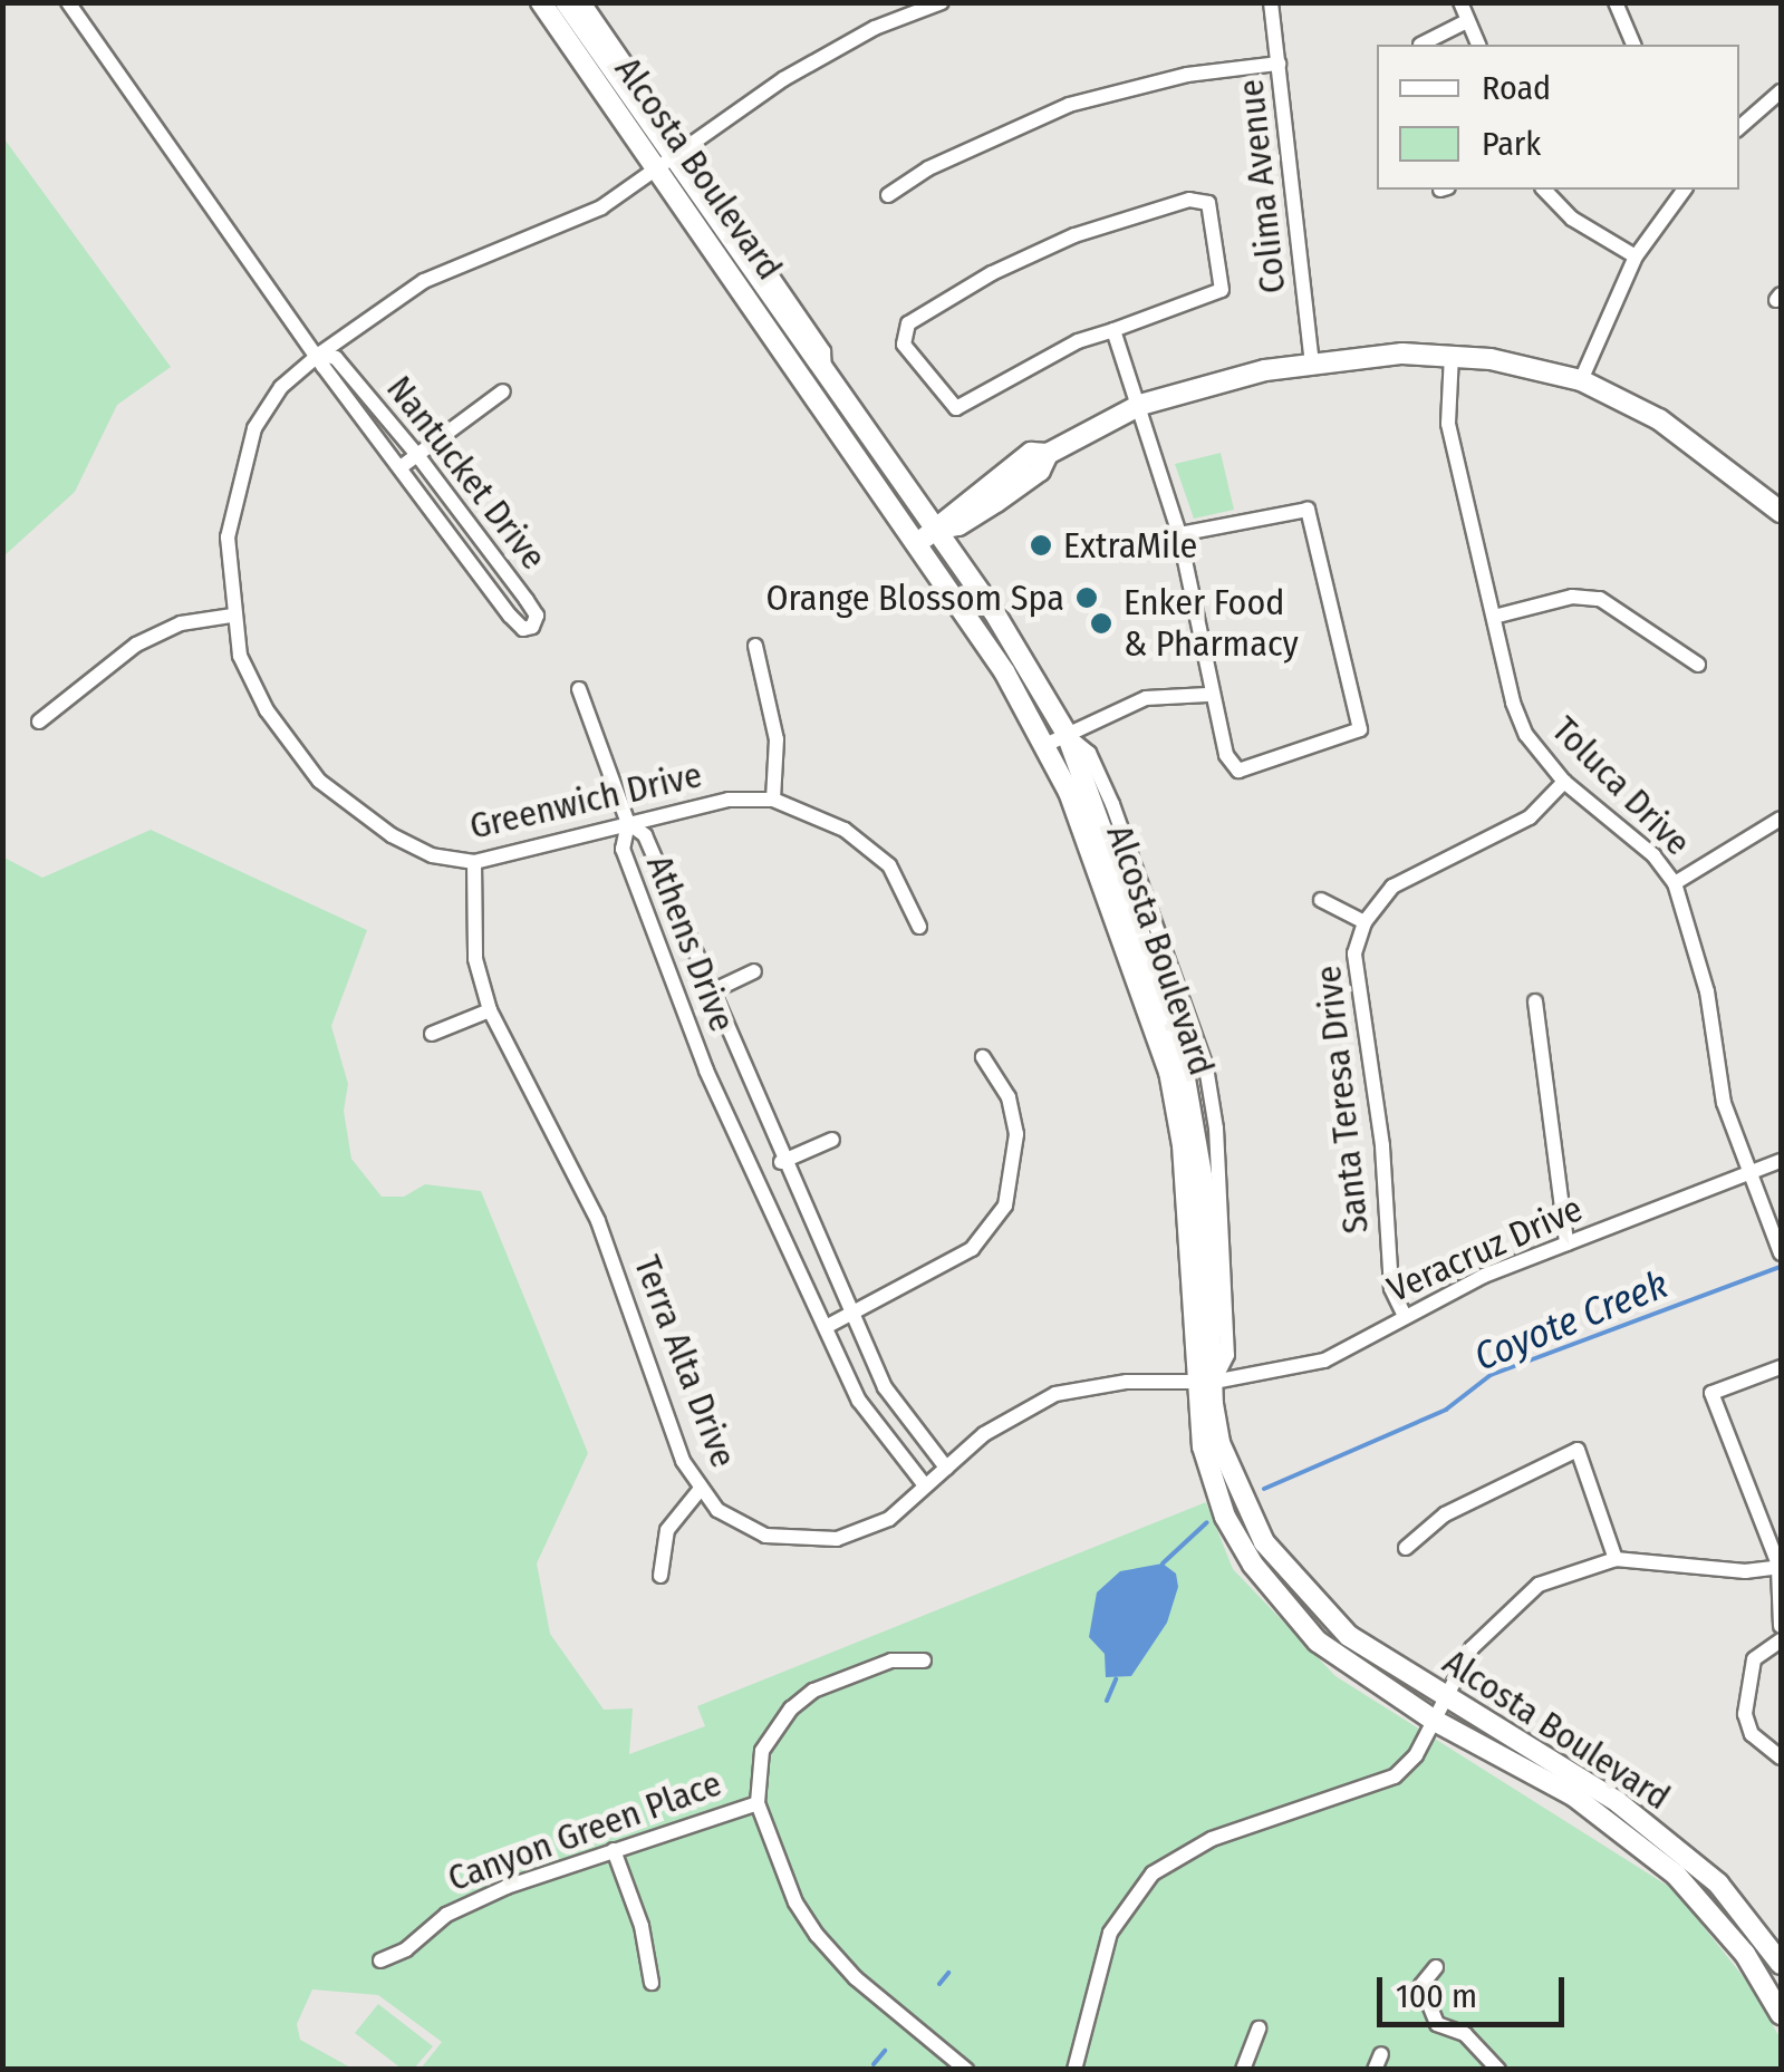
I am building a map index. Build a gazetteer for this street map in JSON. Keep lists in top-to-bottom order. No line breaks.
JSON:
{"streets":{"main road":["Alcosta Boulevard"],"street":["Colima Avenue","Nantucket Drive","Toluca Drive","Greenwich Drive","Athens Drive","Santa Teresa Drive","Veracruz Drive","Terra Alta Drive","Canyon Green Place"]},"crossings":[["Alcosta Boulevard","Greenwich Drive"],["Alcosta Boulevard","Veracruz Drive"],["Alcosta Boulevard","Terra Alta Drive"],["Nantucket Drive","Greenwich Drive"],["Toluca Drive","Santa Teresa Drive"],["Toluca Drive","Veracruz Drive"],["Greenwich Drive","Athens Drive"],["Greenwich Drive","Terra Alta Drive"],["Athens Drive","Terra Alta Drive"],["Santa Teresa Drive","Veracruz Drive"],["Veracruz Drive","Terra Alta Drive"]],"water":["Coyote Creek"],"places":["ExtraMile","Orange Blossom Spa","Enker Food & Pharmacy"],"legend":["Road","Park"],"scale_bar":"100 m"}
